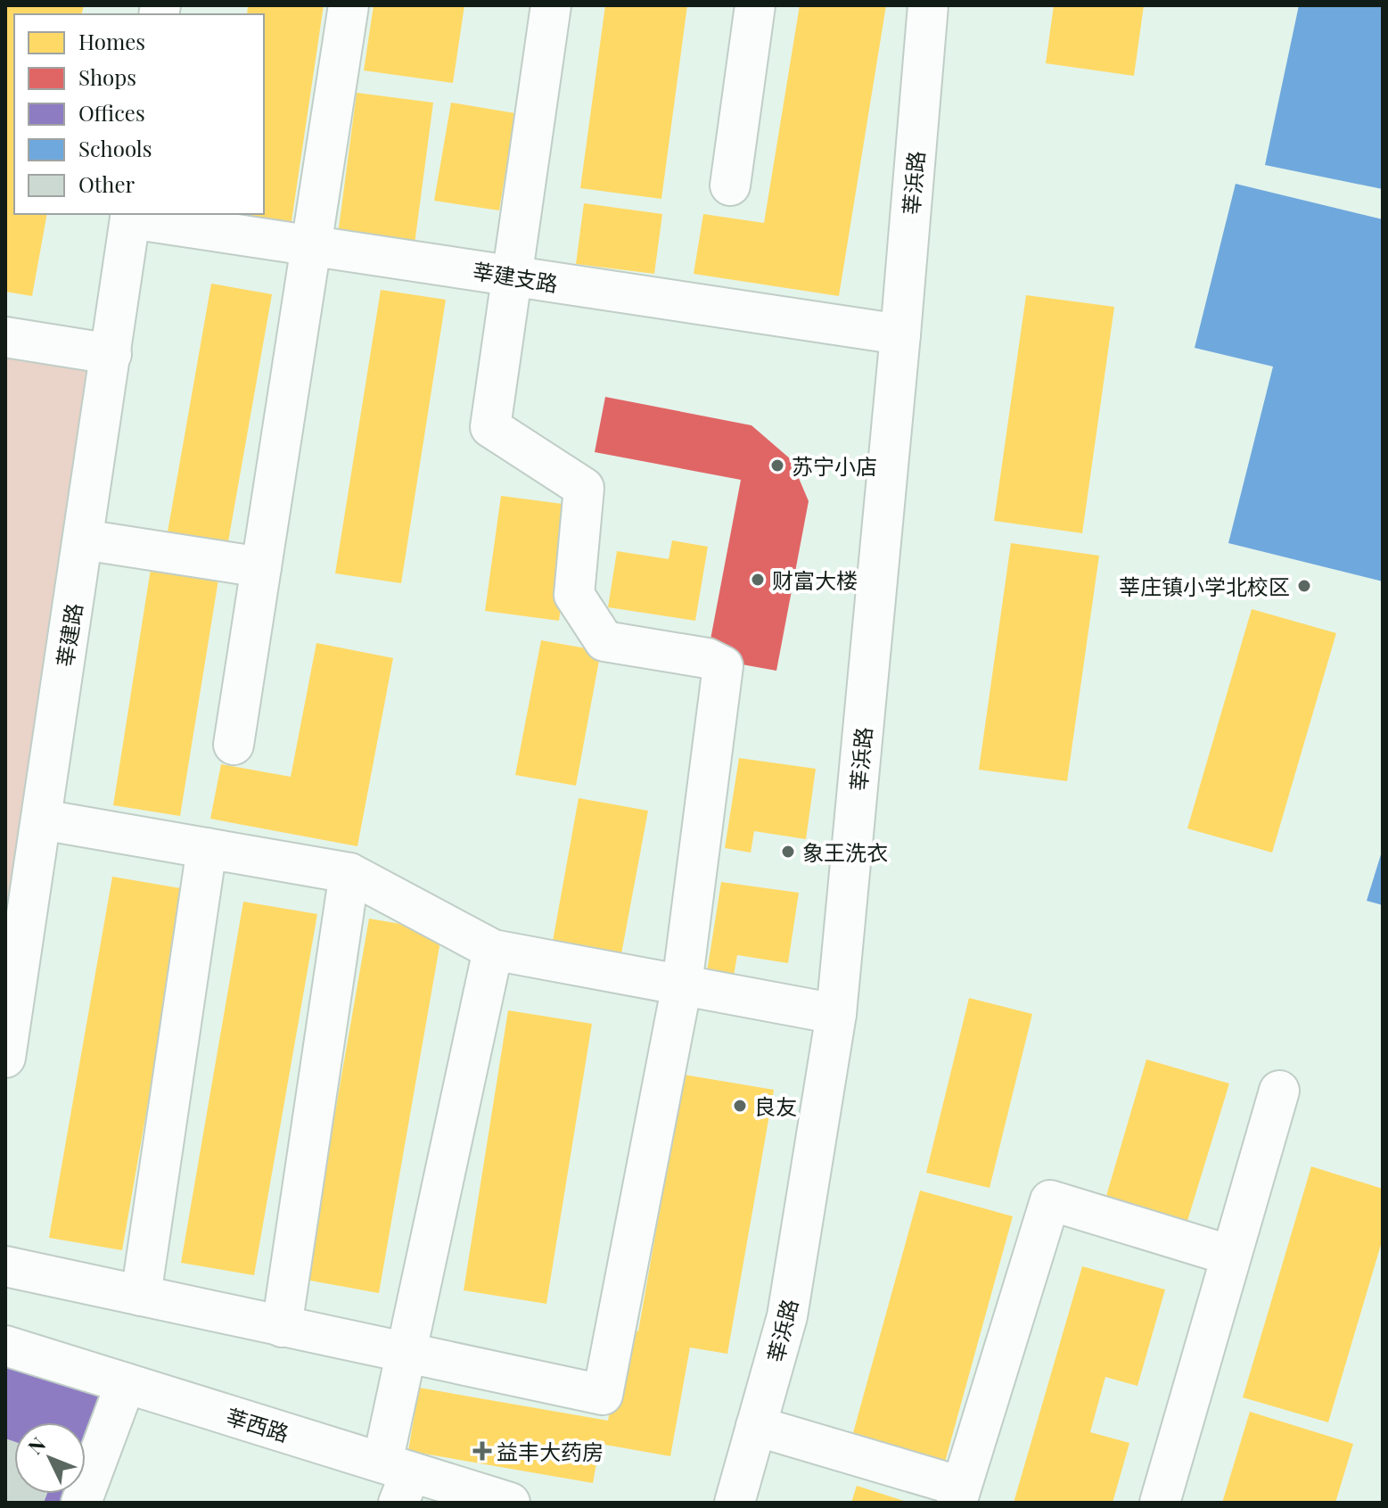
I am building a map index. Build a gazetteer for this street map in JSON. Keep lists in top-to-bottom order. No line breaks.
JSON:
{"streets":{"street":["莘浜路","莘建支路","莘建路","莘西路"]},"crossings":[["莘浜路","莘建支路"],["莘建支路","莘建路"]],"places":{"other":["苏宁小店","财富大楼","莘庄镇小学北校区","象王洗衣","良友"],"health":["益丰大药房"]},"legend":["Homes","Shops","Offices","Schools","Other"],"north":"top left"}
